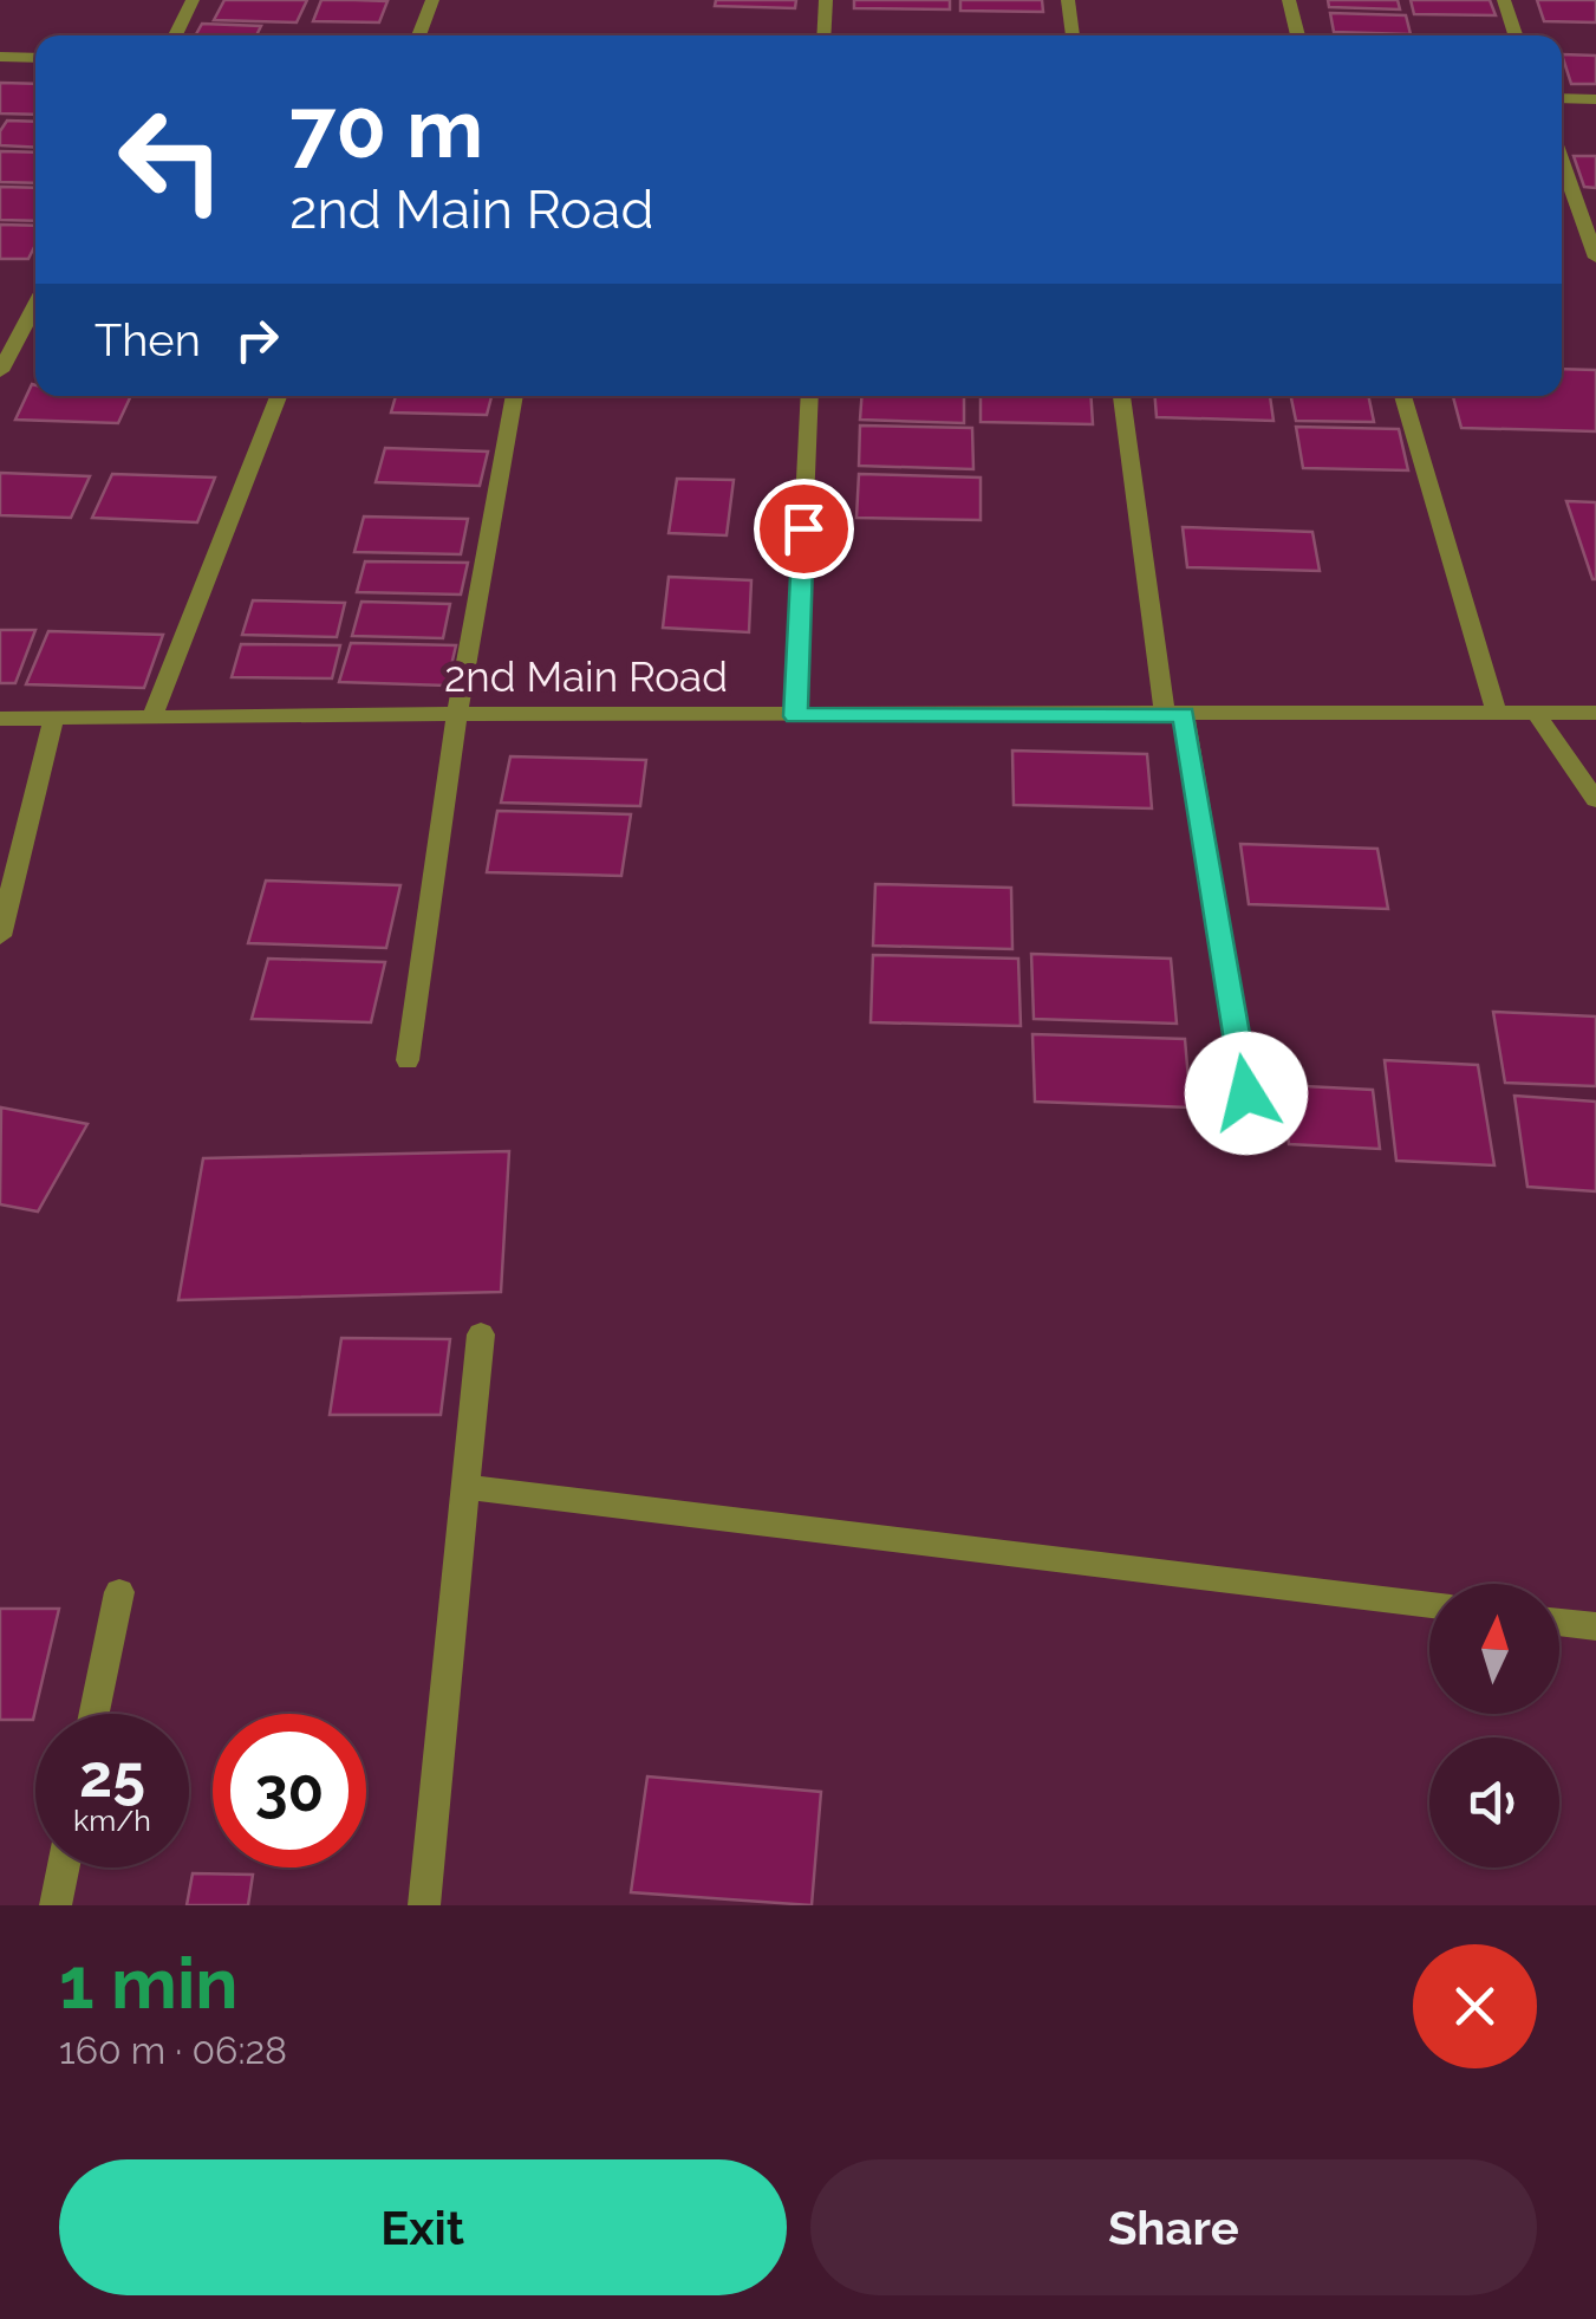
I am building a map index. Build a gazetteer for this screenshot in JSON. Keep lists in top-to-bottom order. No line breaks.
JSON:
{"streets":{"street":["2nd Main Road"]},"north":"top","page":{"turn":["70 m","2nd Main Road"],"then":"Then","speed":"25 km/h","limit":"30","heading":["1 min","160 m · 06:28"],"buttons":["Exit","Share"]}}
